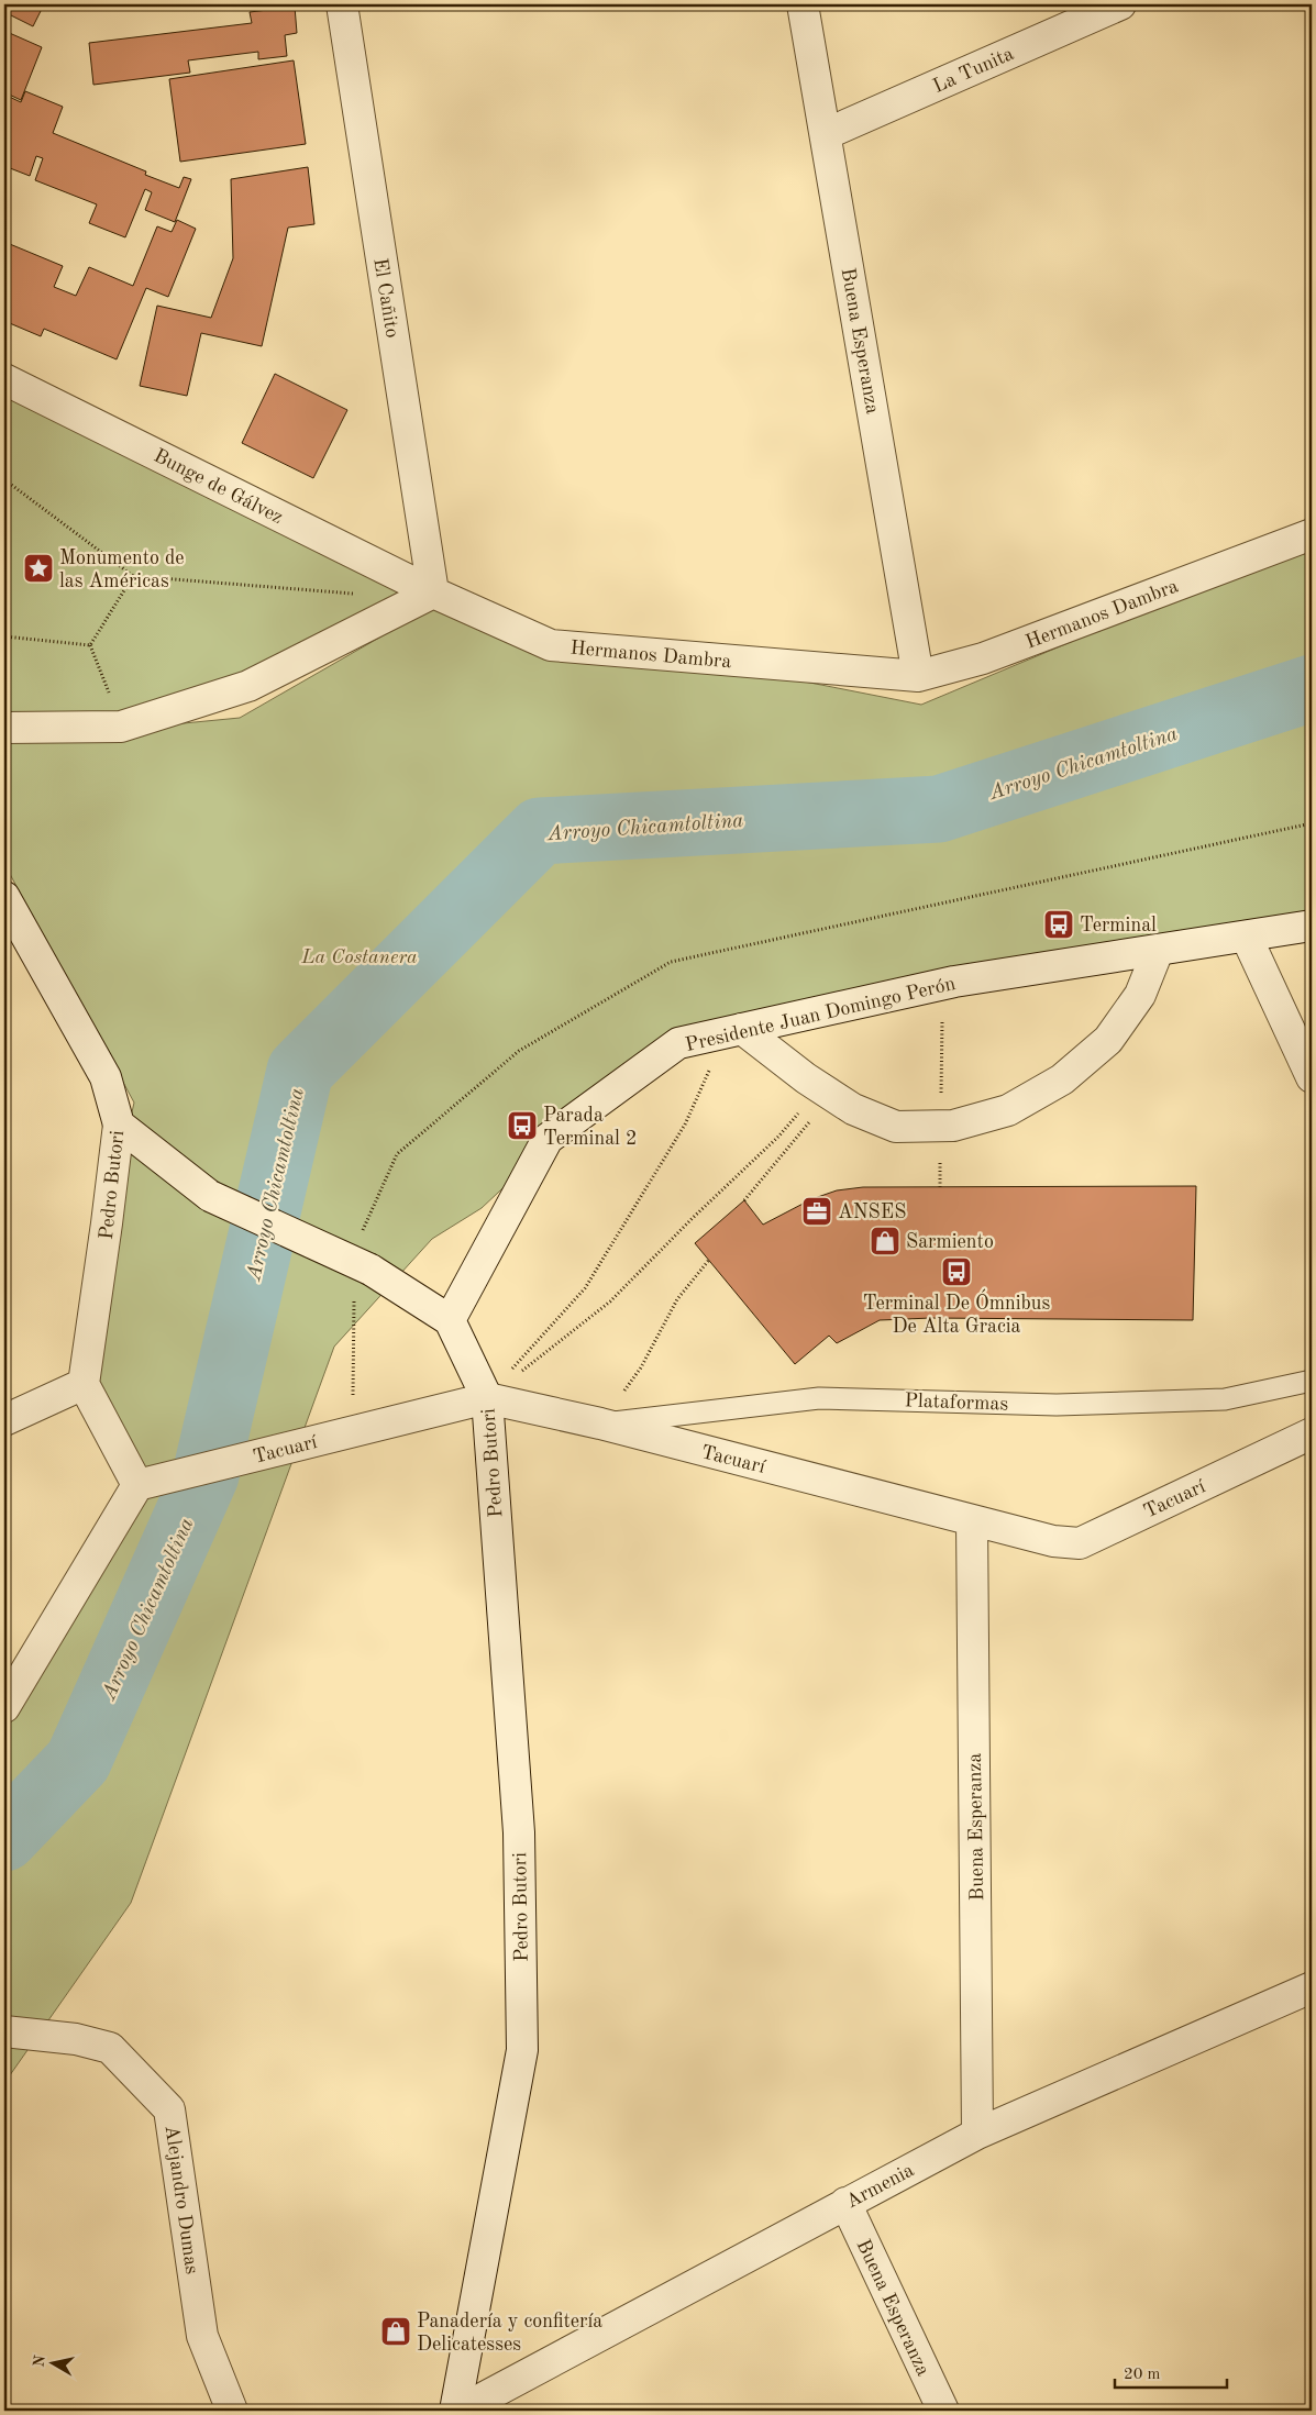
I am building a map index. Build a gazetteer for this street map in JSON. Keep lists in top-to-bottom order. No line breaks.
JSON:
{"streets":{"street":["La Tunita","El Cañito","Buena Esperanza","Bunge de Gálvez","Hermanos Dambra","Presidente Juan Domingo Perón","Pedro Butori","Tacuarí","Armenia","Alejandro Dumas"],"lane":["Plataformas"]},"crossings":[["La Tunita","Buena Esperanza"],["El Cañito","Bunge de Gálvez"],["El Cañito","Hermanos Dambra"],["Buena Esperanza","Hermanos Dambra"],["Buena Esperanza","Tacuarí"],["Buena Esperanza","Armenia"],["Bunge de Gálvez","Hermanos Dambra"],["Pedro Butori","Tacuarí"],["Plataformas","Tacuarí"]],"water":["Arroyo Chicamtoltina"],"parks":["La Costanera"],"places":{"place":["Monumento de las Américas"],"bus stop":["Terminal","Parada Terminal 2","Terminal De Ómnibus De Alta Gracia"],"office":["ANSES"],"shop":["Sarmiento","Panadería y confitería Delicatesses"]},"scale_bar":"20 m","north":"left"}
